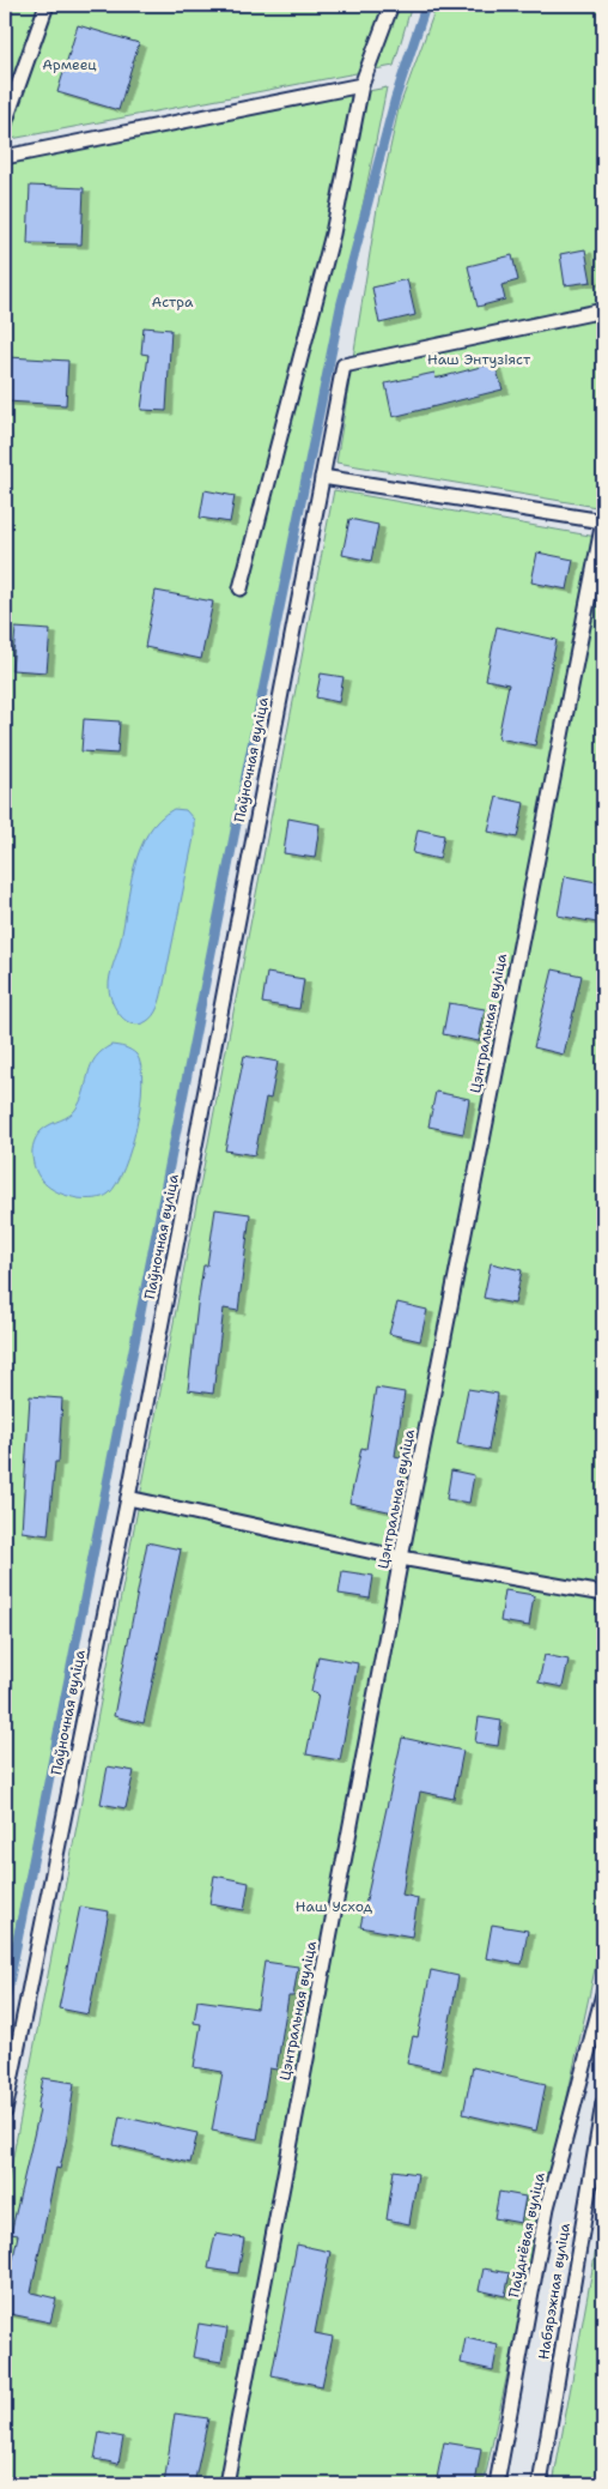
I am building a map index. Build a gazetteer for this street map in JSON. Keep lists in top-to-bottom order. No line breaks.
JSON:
{"streets":{"lane":["Паўночная вуліца","Цэнтральная вуліца","Паўднёвая вуліца","Набярэжная вуліца"]},"parks":["Армеец","Астра","Наш Энтузіяст","Наш Усход"]}
